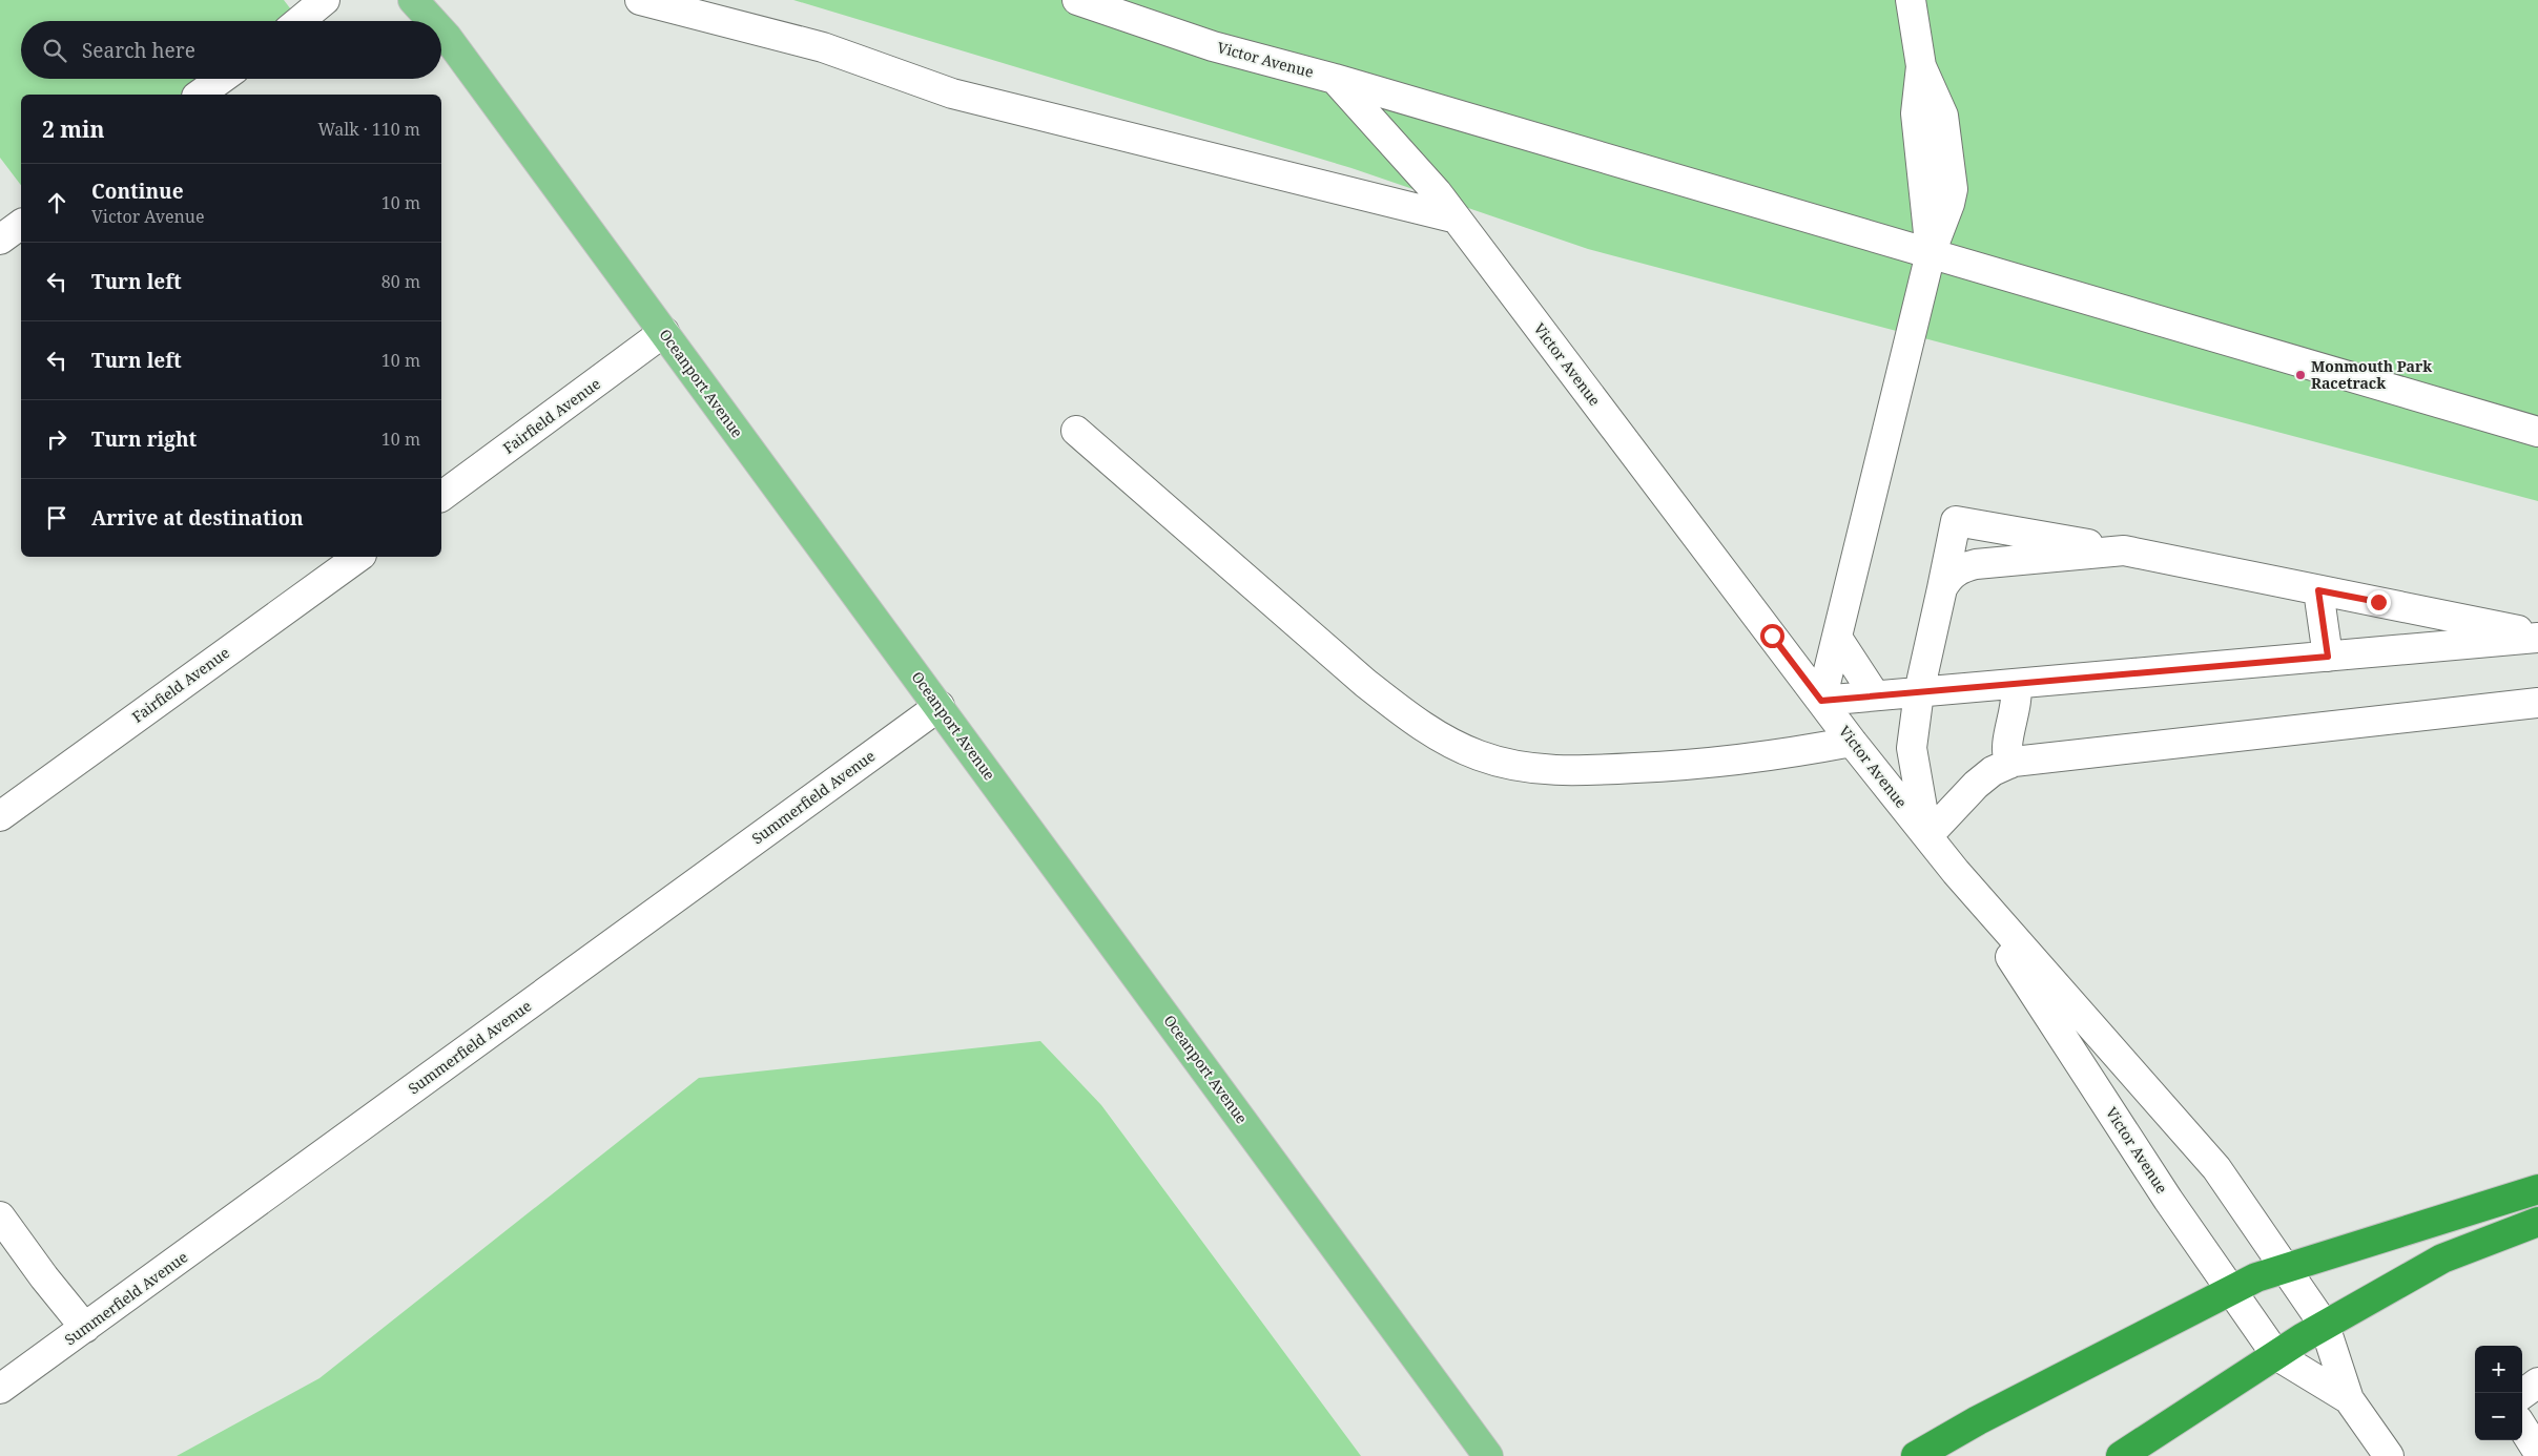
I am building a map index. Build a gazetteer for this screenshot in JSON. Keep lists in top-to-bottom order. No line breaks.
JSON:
{"streets":{"main road":["Oceanport Avenue"],"street":["Victor Avenue","Fairfield Avenue","Summerfield Avenue"]},"crossings":[["Oceanport Avenue","Fairfield Avenue"],["Oceanport Avenue","Summerfield Avenue"]],"places":["Monmouth Park Racetrack"],"page":{"search":"Search here","heading":["2 min","Walk · 110 m"],"list":[["Continue","Victor Avenue","10 m"],["Turn left","80 m"],["Turn left","10 m"],["Turn right","10 m"],"Arrive at destination"],"map_buttons":["+","−"]}}
